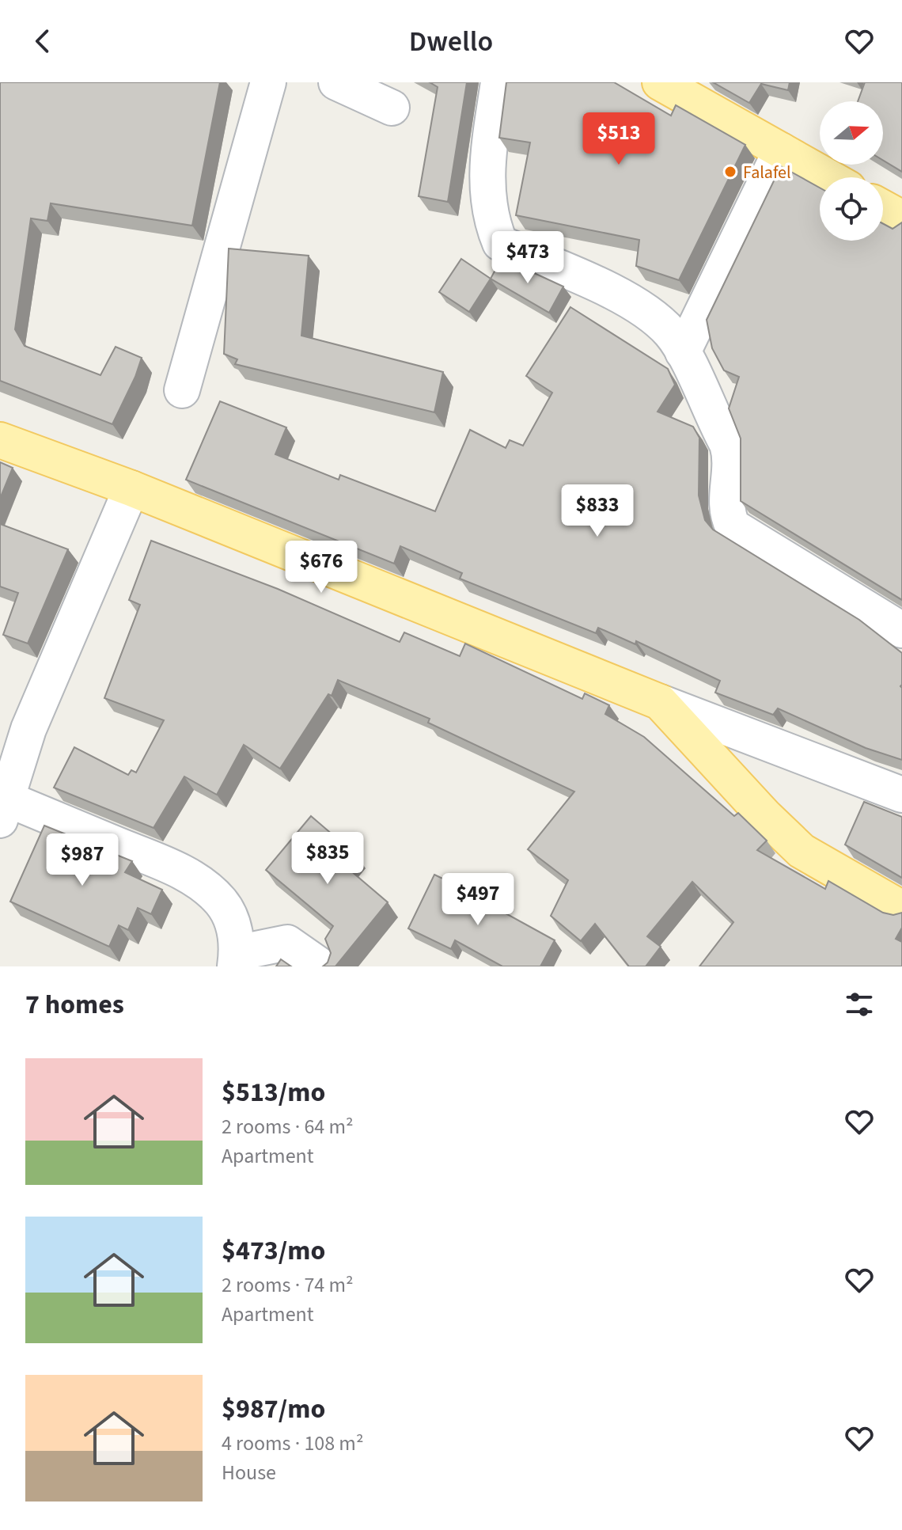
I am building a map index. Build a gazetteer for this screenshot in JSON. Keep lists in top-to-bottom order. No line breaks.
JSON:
{"places":["Falafel"],"north":"right","page":{"header":"Dwello","price":["$513","$473","$833","$676","$835","$987","$497"],"heading":"7 homes","list":[{"name":"$513/mo","note":"2 rooms · 64 m² · Apartment"},{"name":"$473/mo","note":"2 rooms · 74 m² · Apartment"},{"name":"$987/mo","note":"4 rooms · 108 m² · House"}]}}
